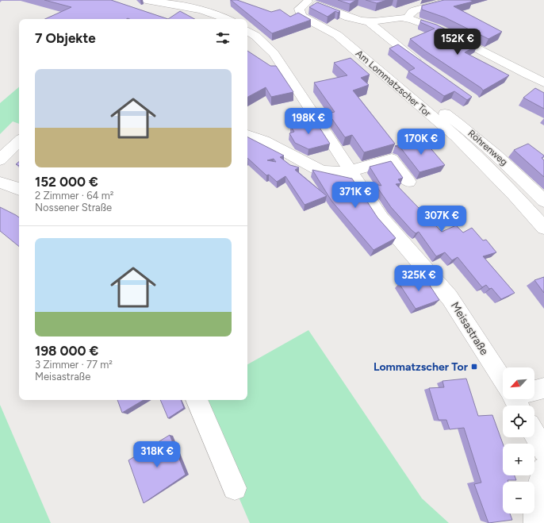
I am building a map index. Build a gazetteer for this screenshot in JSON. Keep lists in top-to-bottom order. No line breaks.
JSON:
{"streets":{"street":["Am Lommatzscher Tor","Röhrenweg","Meisastraße"]},"crossings":[["Am Lommatzscher Tor","Röhrenweg"]],"places":{"transit":["Lommatzscher Tor"]},"north":"bottom left","page":{"heading":"7 Objekte","price":["152K €","198K €","170K €","371K €","307K €","325K €","318K €"],"list":[{"name":"152 000 €","note":"2 Zimmer · 64 m² · Nossener Straße"},{"name":"198 000 €","note":"3 Zimmer · 77 m² · Meisastraße"}],"map_buttons":["+","−"]}}
